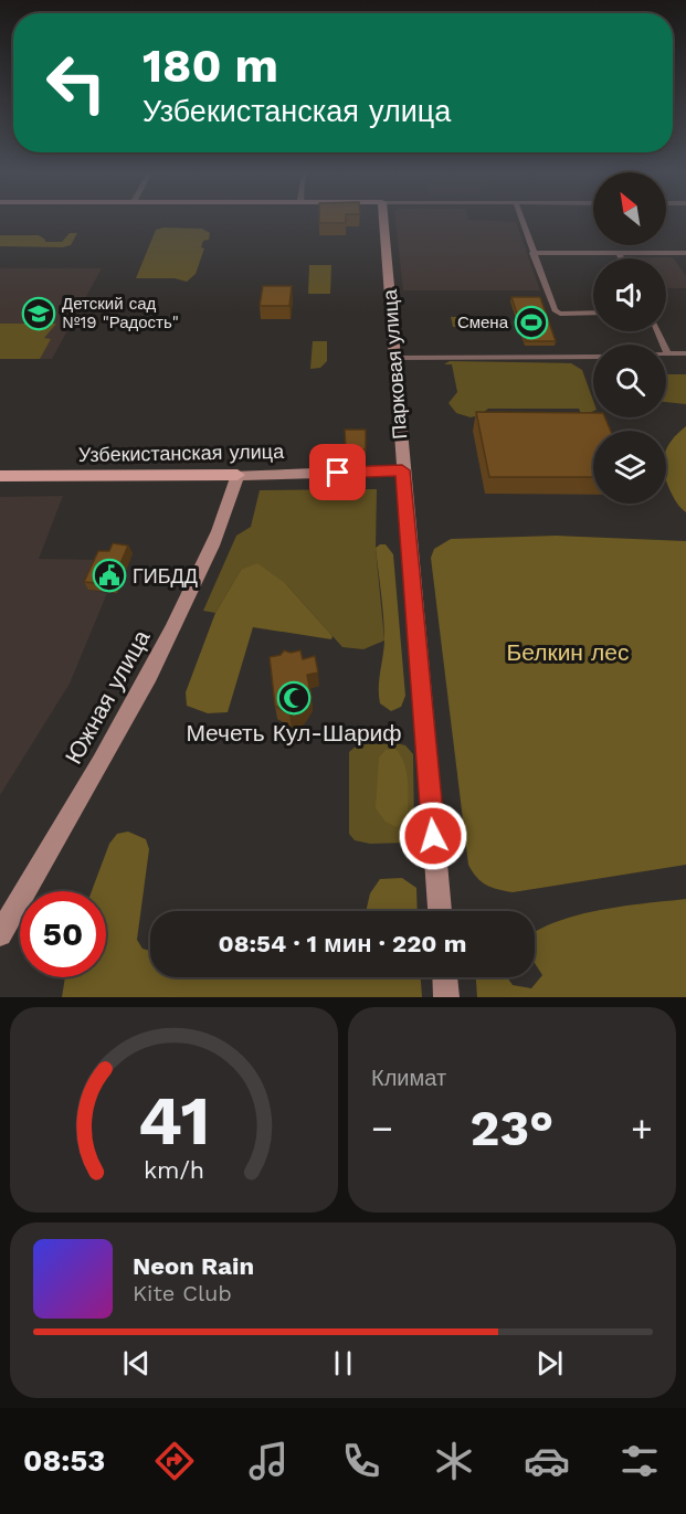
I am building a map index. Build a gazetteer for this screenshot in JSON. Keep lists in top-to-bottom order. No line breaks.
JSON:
{"streets":{"main road":["Парковая улица","Узбекистанская улица","Южная улица"]},"crossings":[["Парковая улица","Узбекистанская улица"],["Узбекистанская улица","Южная улица"]],"parks":["Белкин лес"],"places":{"school or university":["Детский сад №19 \"Радость\""],"sports":["Смена"],"public building":["ГИБДД"],"mosque":["Мечеть Кул-Шариф"]},"north":"top left","page":{"turn":["180 m","Узбекистанская улица"],"limit":"50","trip":"08:54 · 1 мин · 220 m","tile":"Климат","heat":["−","23°","+"],"song":["Neon Rain","Kite Club"],"tabs":"08:53","gauge":["41","km/h"]}}
